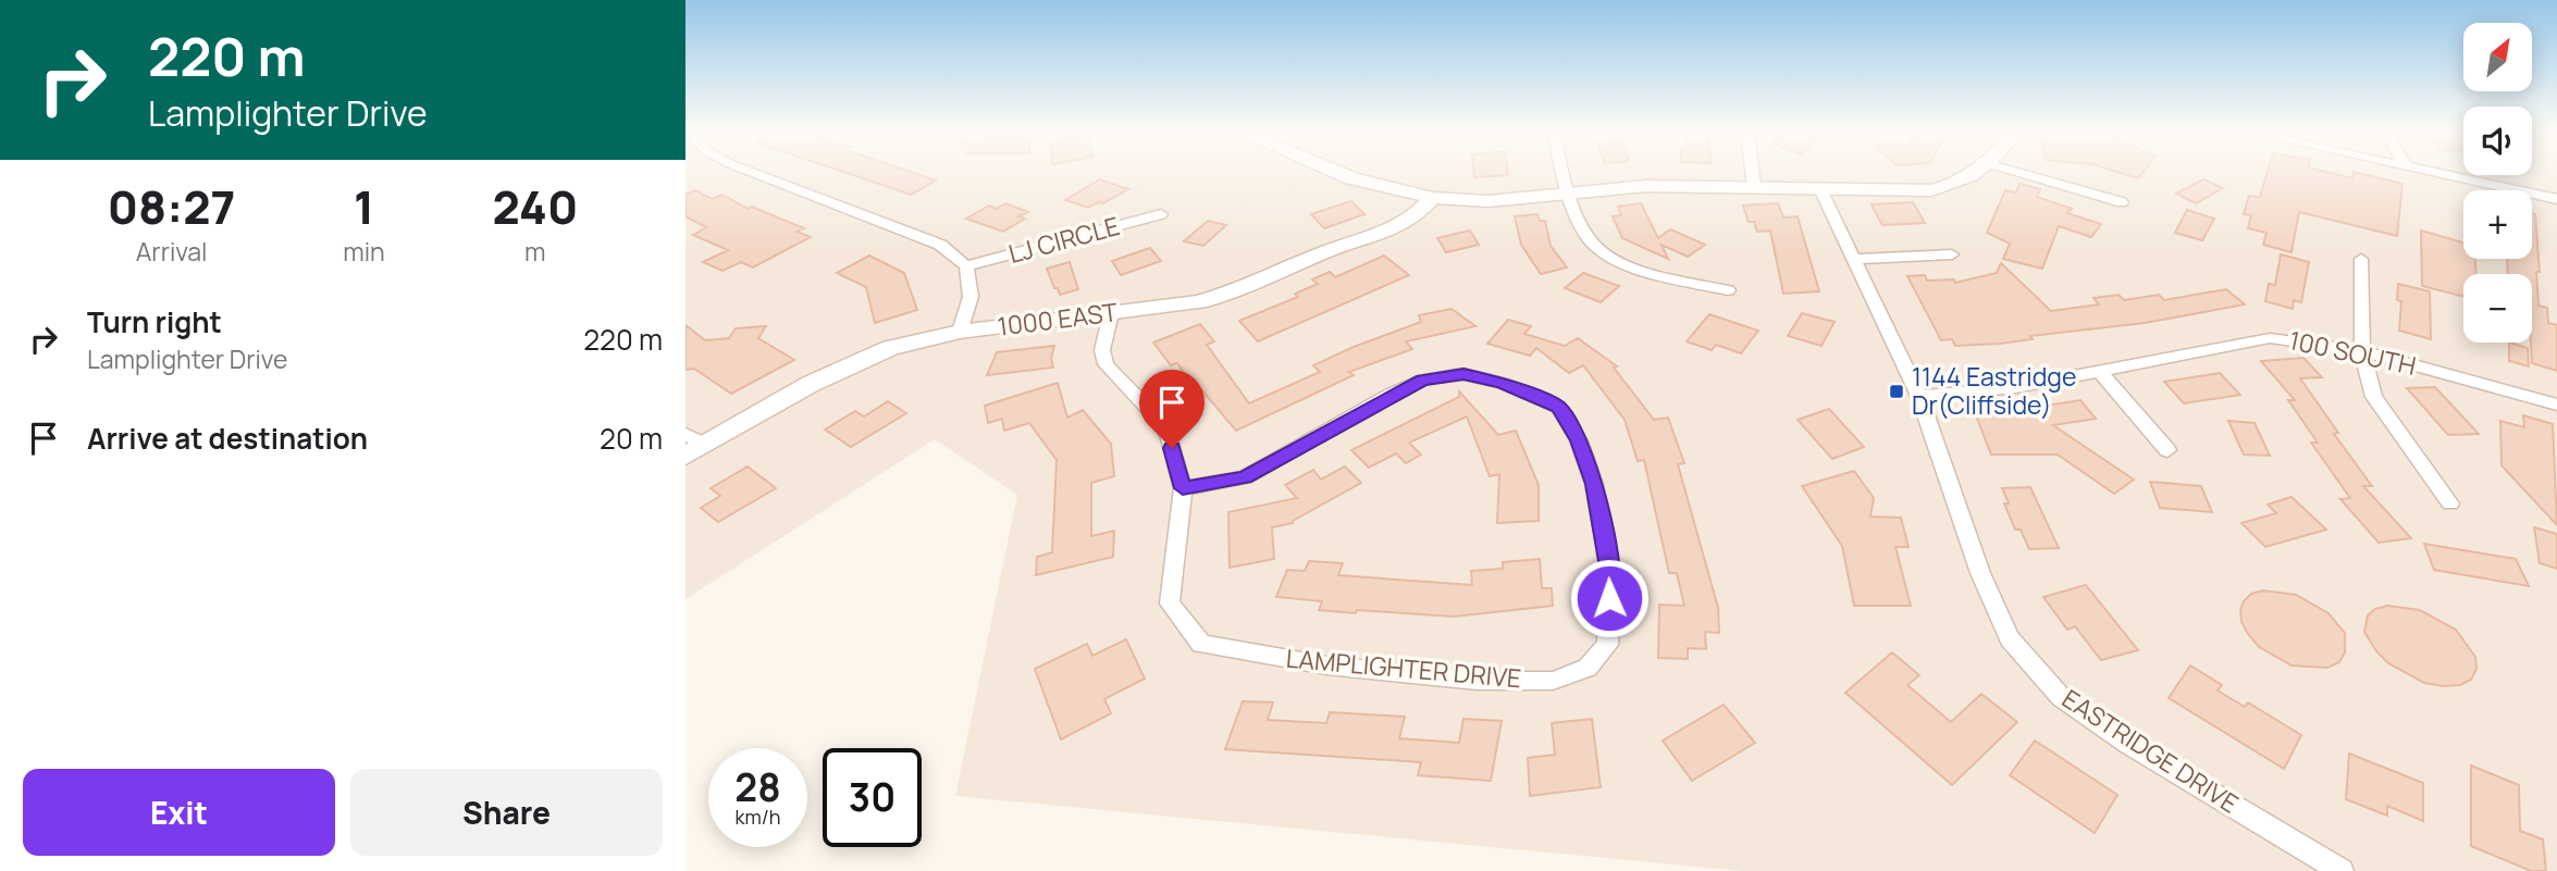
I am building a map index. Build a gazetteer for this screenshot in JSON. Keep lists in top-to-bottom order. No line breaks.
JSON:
{"streets":{"street":["LJ CIRCLE","1000 EAST","100 SOUTH","LAMPLIGHTER DRIVE","EASTRIDGE DRIVE"]},"crossings":[["1000 EAST","LAMPLIGHTER DRIVE"],["100 SOUTH","EASTRIDGE DRIVE"]],"places":{"transit":["1144 Eastridge Dr(Cliffside)"]},"north":"top right","page":{"turn":["220 m","Lamplighter Drive"],"map_buttons":["+","−"],"eta":["08:27","Arrival","1","min","240","m"],"list":[{"name":"Turn right","note":"Lamplighter Drive","value":"220 m"},{"name":"Arrive at destination","value":"20 m"}],"speed":"28 km/h","limit":"30","buttons":["Exit","Share"]}}
